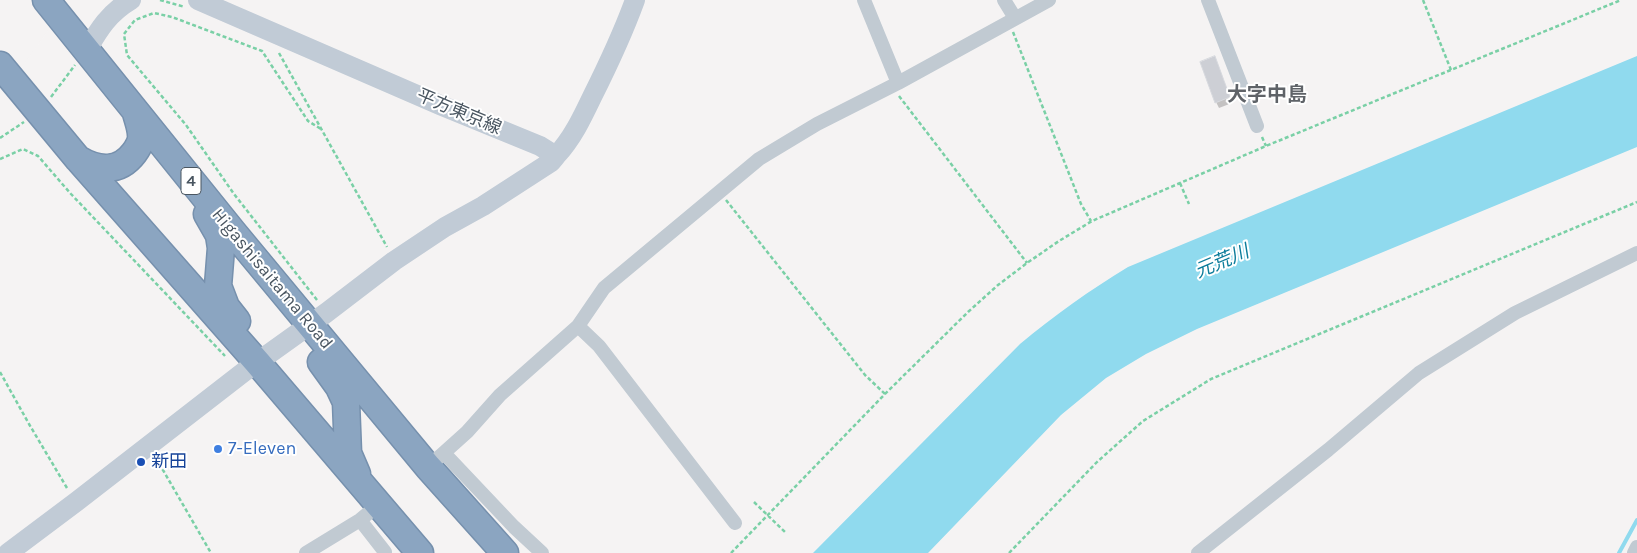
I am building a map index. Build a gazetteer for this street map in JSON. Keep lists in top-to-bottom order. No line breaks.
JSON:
{"streets":{"highway":["4","Higashisaitama Road"],"street":["平方東京線"]},"crossings":[["4","Higashisaitama Road"]],"districts":["大字中島"],"water":["元荒川"],"places":["7-Eleven","新田"]}
